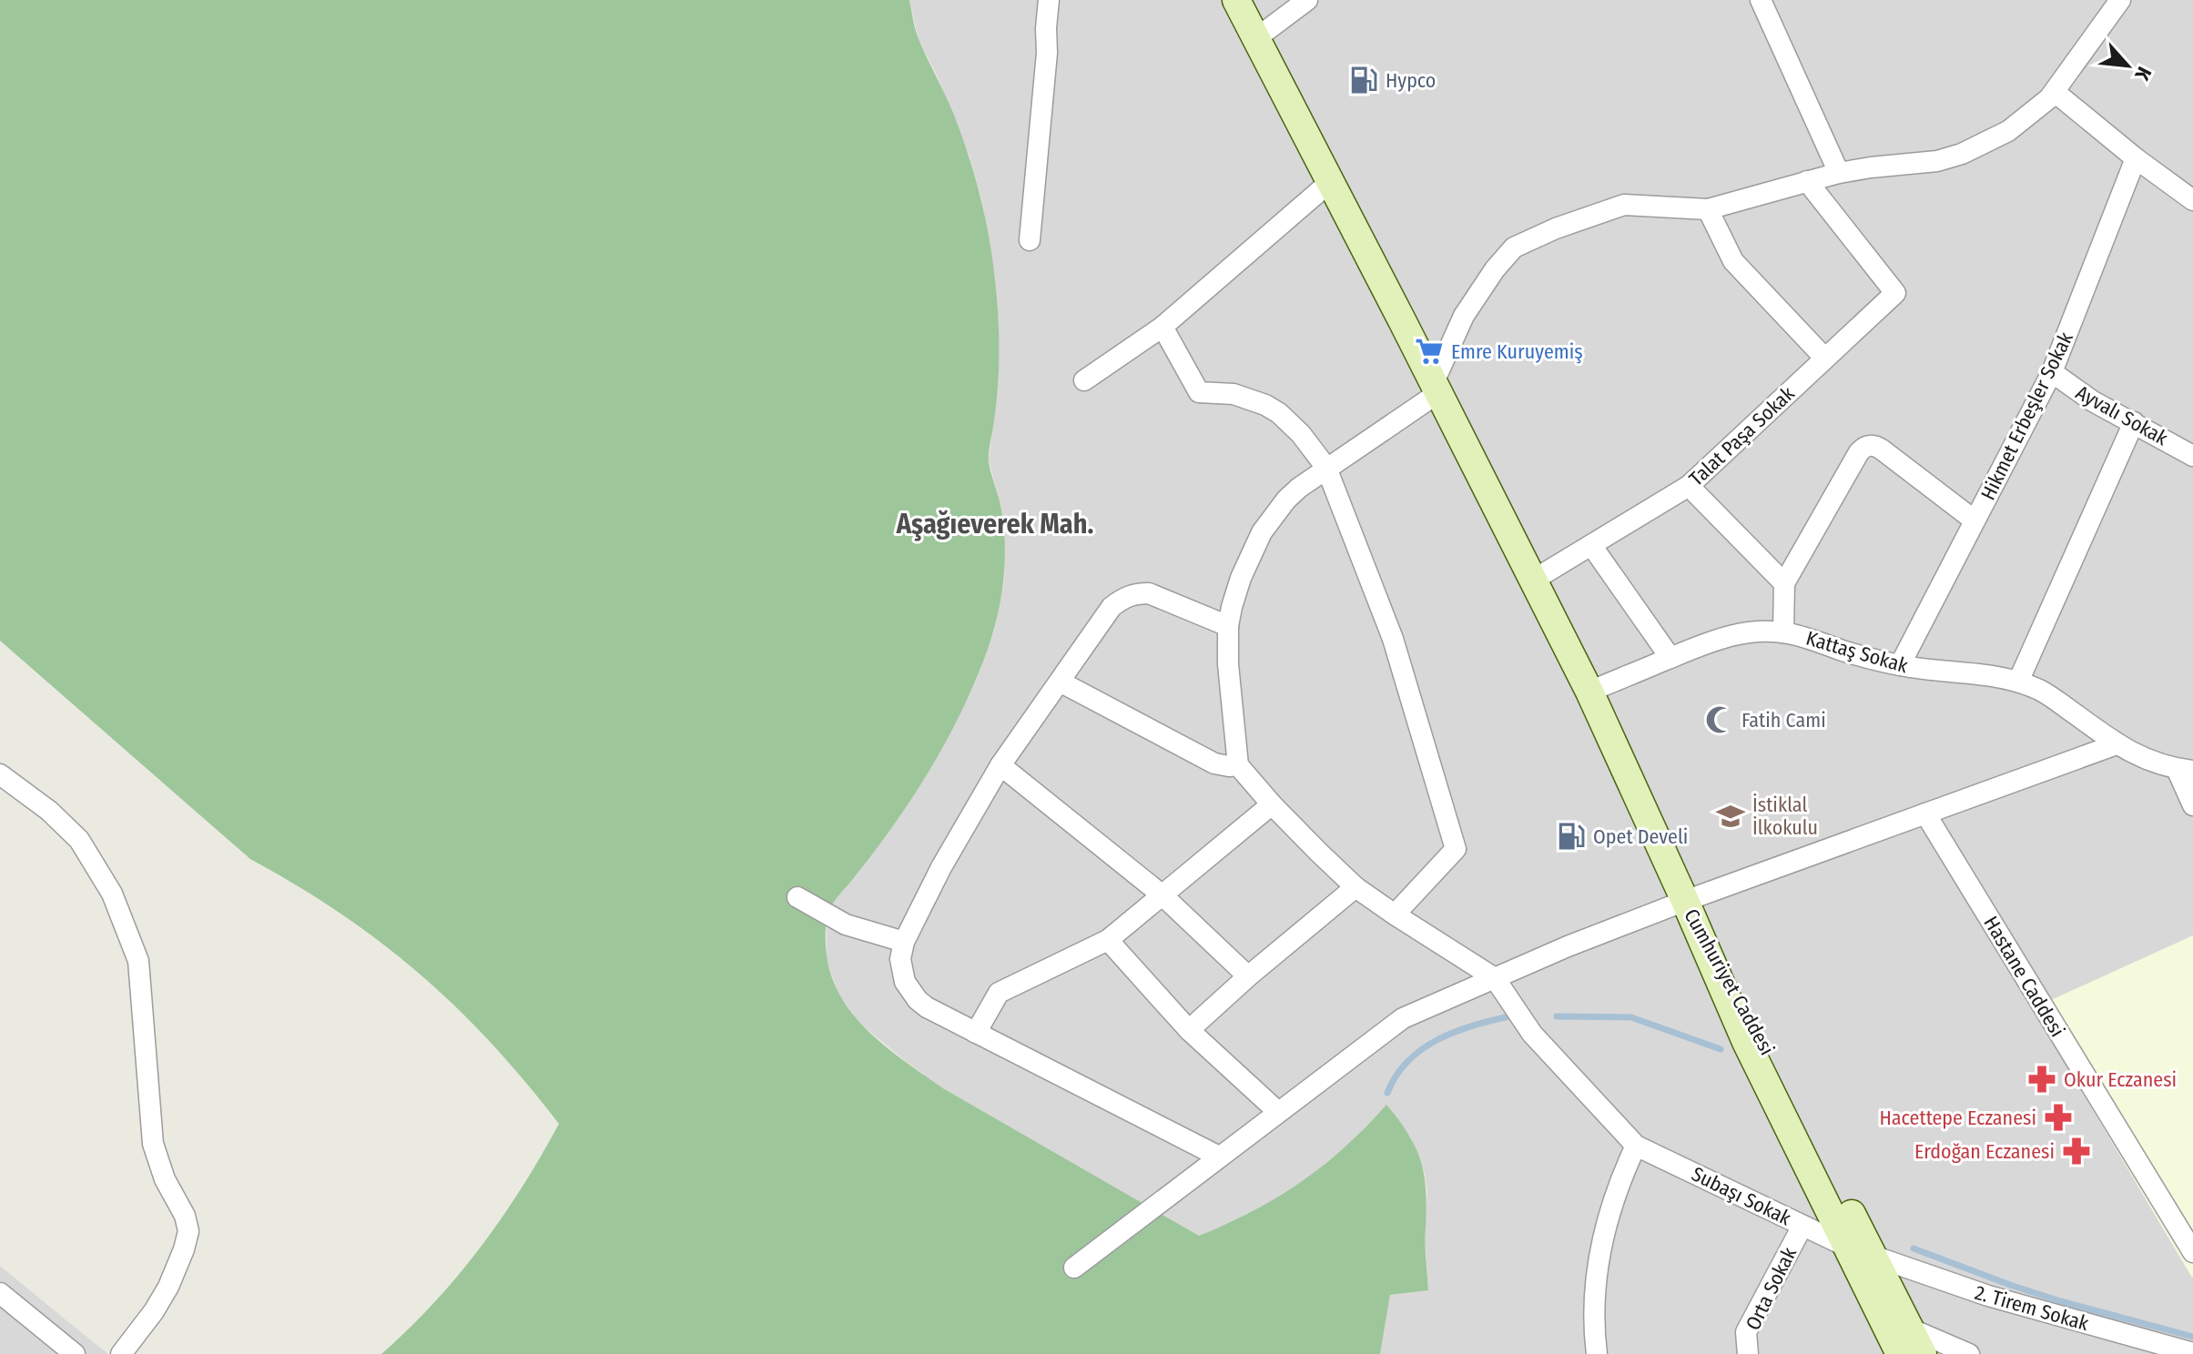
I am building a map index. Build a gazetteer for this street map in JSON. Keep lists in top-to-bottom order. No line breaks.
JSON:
{"streets":{"main road":["Cumhuriyet Caddesi"],"street":["Ayvalı Sokak","Hikmet Erbeşler Sokak","Talat Paşa Sokak","Kattaş Sokak","Hastane Caddesi","Subaşı Sokak","Orta Sokak","2. Tirem Sokak"]},"crossings":[["Ayvalı Sokak","Hikmet Erbeşler Sokak"],["Hikmet Erbeşler Sokak","Kattaş Sokak"],["Cumhuriyet Caddesi","Subaşı Sokak"],["Cumhuriyet Caddesi","2. Tirem Sokak"],["Subaşı Sokak","Orta Sokak"]],"districts":["Aşağıeverek Mah."],"places":{"fuel station":["Hypco","Opet Develi"],"supermarket":["Emre Kuruyemiş"],"mosque":["Fatih Cami"],"school or university":["İstiklal İlkokulu"],"pharmacy":["Okur Eczanesi","Hacettepe Eczanesi","Erdoğan Eczanesi"]},"north":"bottom right"}
